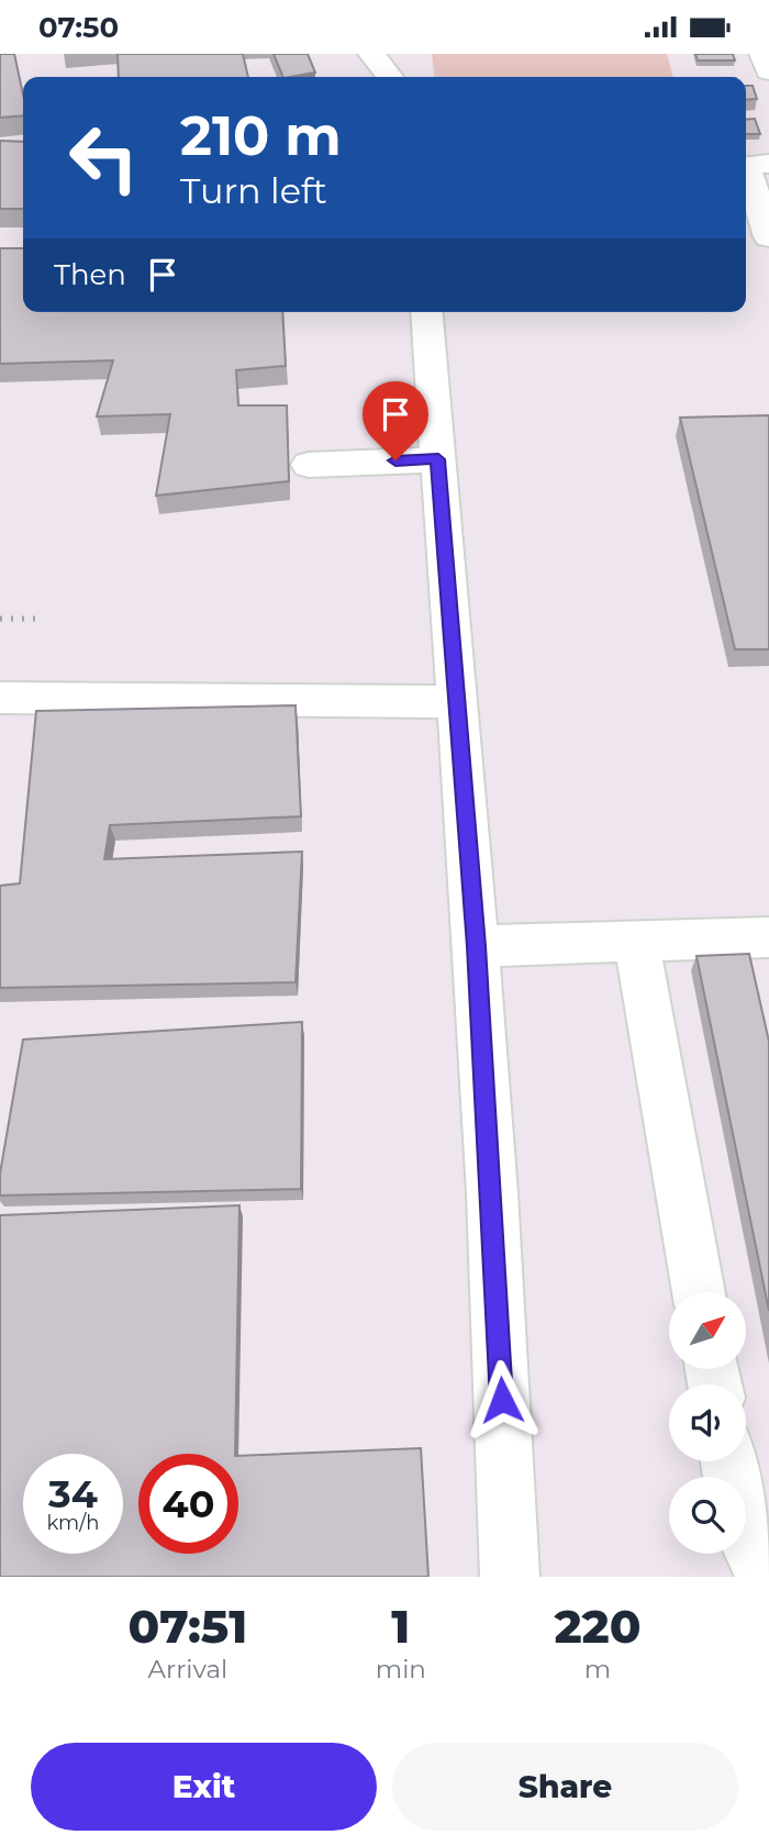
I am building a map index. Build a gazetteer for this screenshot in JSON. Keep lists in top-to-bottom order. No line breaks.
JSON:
{"north":"top right","page":{"status":"07:50","turn":["210 m","Turn left"],"then":"Then","speed":"34 km/h","limit":"40","eta":["07:51","Arrival","1","min","220","m"],"buttons":["Exit","Share"]}}
